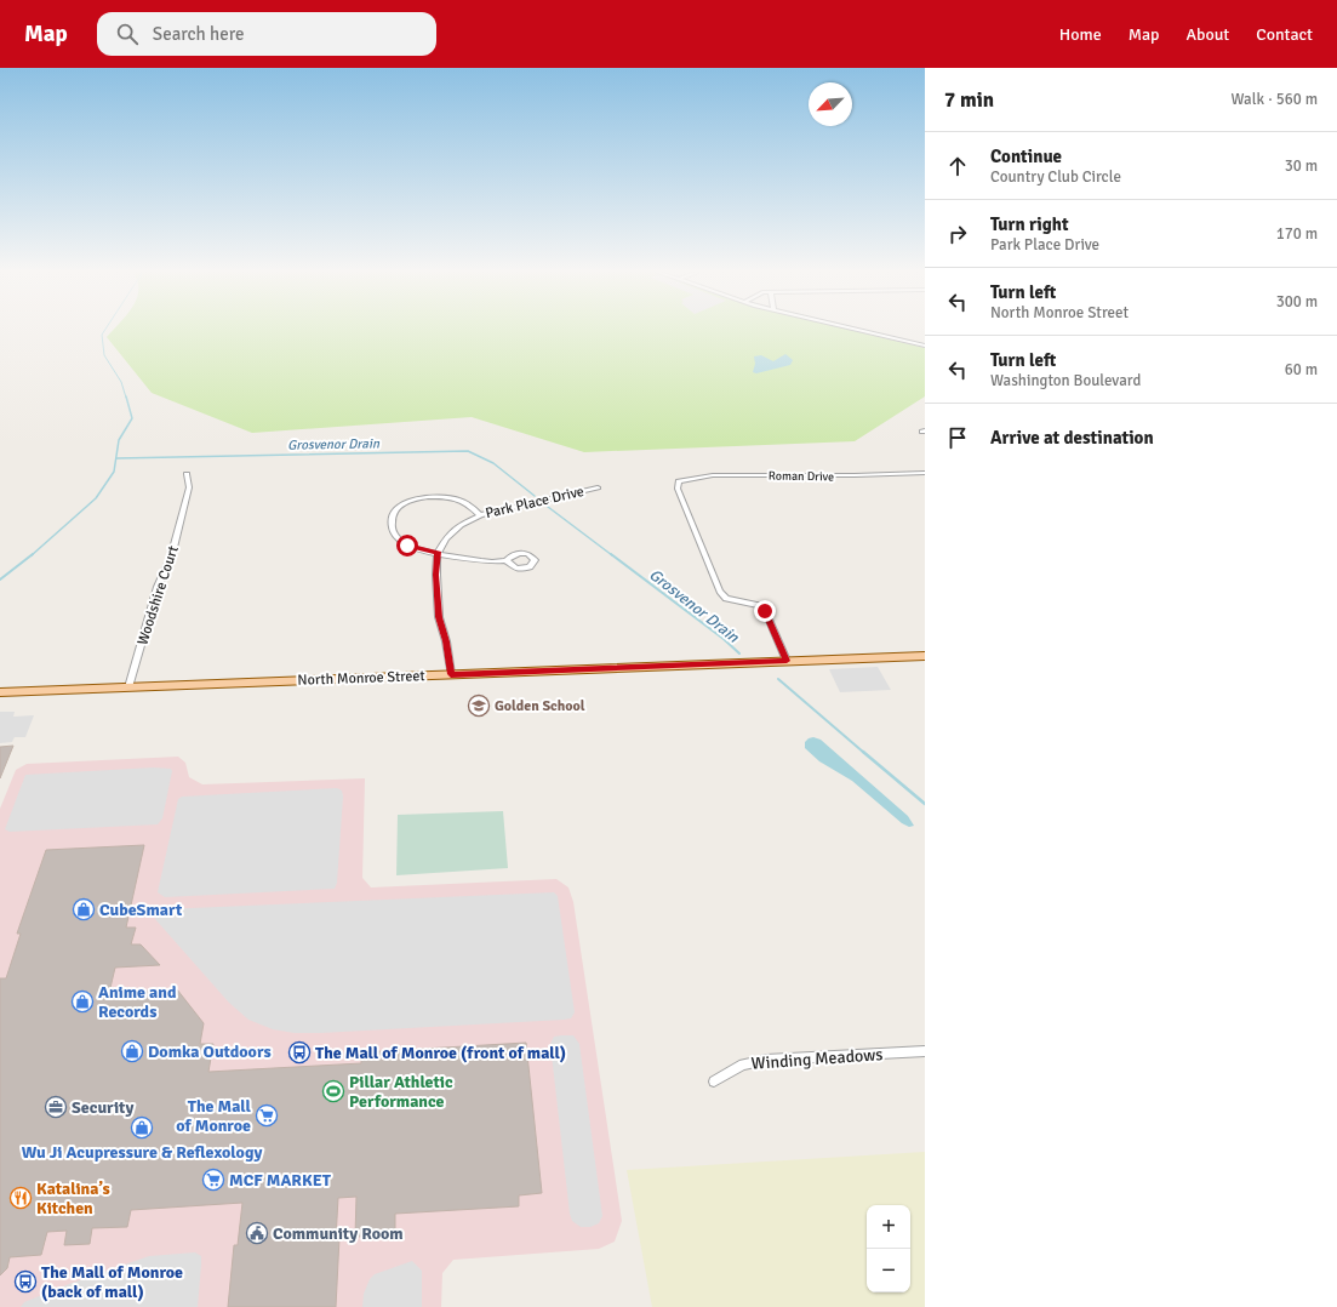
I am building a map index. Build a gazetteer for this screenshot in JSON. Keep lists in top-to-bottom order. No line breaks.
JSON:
{"streets":{"main road":["North Monroe Street"],"street":["Roman Drive","Park Place Drive","Woodshire Court","Winding Meadows"]},"crossings":[["Roman Drive","North Monroe Street"],["Woodshire Court","North Monroe Street"]],"water":["Grosvenor Drain"],"places":{"school or university":["Golden School"],"shop":["CubeSmart","Anime and Records","Domka Outdoors","Wu Ji Acupressure & Reflexology"],"bus stop":["The Mall of Monroe (front of mall)","The Mall of Monroe (back of mall)"],"sports":["Pillar Athletic Performance"],"office":["Security"],"supermarket":["The Mall of Monroe","MCF MARKET"],"restaurant":["Katalina’s Kitchen"],"public building":["Community Room"]},"north":"bottom left","page":{"header":"Map","search":"Search here","nav":["Home","Map","About","Contact"],"heading":["7 min","Walk · 560 m"],"list":[["Continue","Country Club Circle","30 m"],["Turn right","Park Place Drive","170 m"],["Turn left","North Monroe Street","300 m"],["Turn left","Washington Boulevard","60 m"],"Arrive at destination"],"map_buttons":["+","−"]}}
